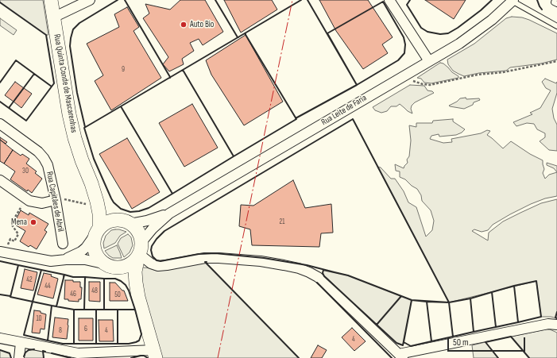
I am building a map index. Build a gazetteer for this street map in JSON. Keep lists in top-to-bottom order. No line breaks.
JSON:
{"streets":{"street":["Rua Quinta Conde de Mascarenhas","Rua Leite de Faria","Rua Capitães de Abril"]},"places":["Auto Bio","Mena"],"house_numbers":["9","30","21","42","44","48","46","50","10","6","8","4","4"],"scale_bar":"50 m"}
